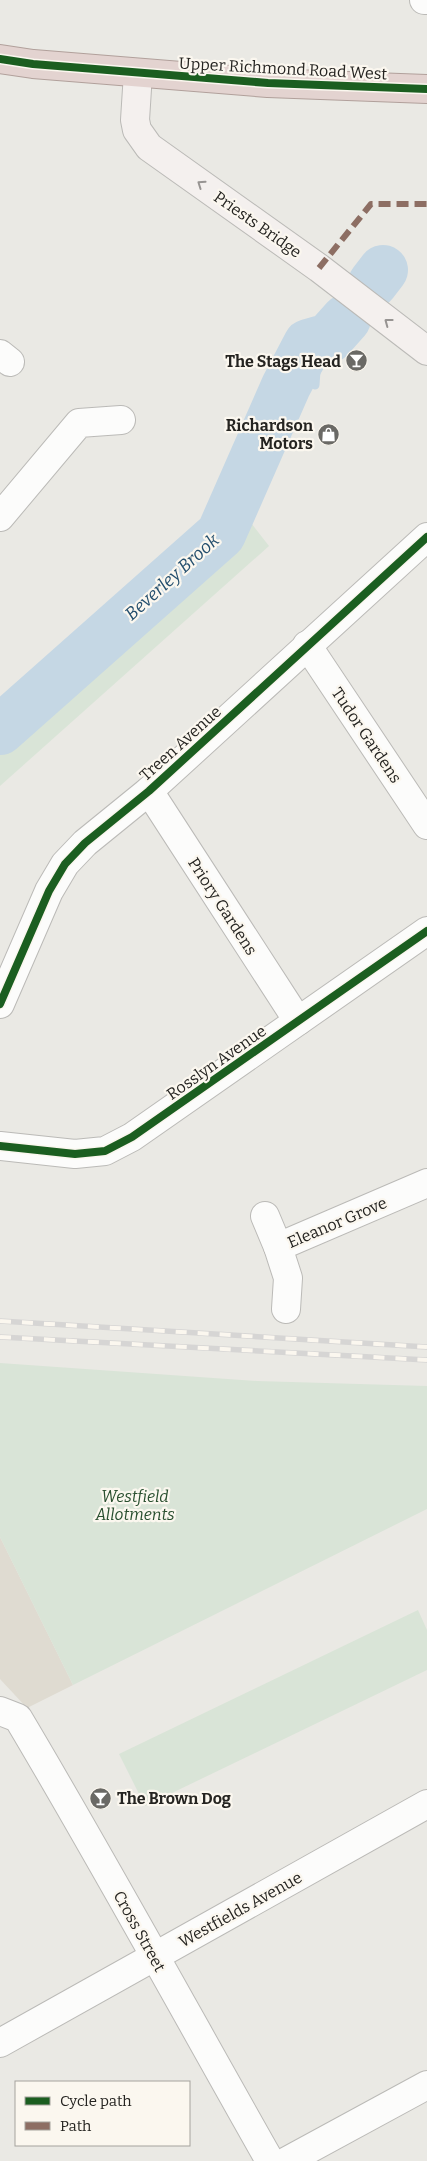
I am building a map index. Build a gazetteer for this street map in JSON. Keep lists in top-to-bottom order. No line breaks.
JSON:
{"streets":{"highway":["Upper Richmond Road West"],"street":["Priests Bridge","Tudor Gardens","Treen Avenue","Priory Gardens","Rosslyn Avenue","Eleanor Grove","Westfields Avenue","Cross Street"]},"crossings":[["Upper Richmond Road West","Priests Bridge"],["Tudor Gardens","Treen Avenue"],["Treen Avenue","Priory Gardens"],["Priory Gardens","Rosslyn Avenue"],["Westfields Avenue","Cross Street"]],"one_way":["Priests Bridge"],"water":["Beverley Brook"],"parks":["Westfield Allotments"],"places":{"bar":["The Stags Head","The Brown Dog"],"shop":["Richardson Motors"]},"legend":["Cycle path","Path"]}
